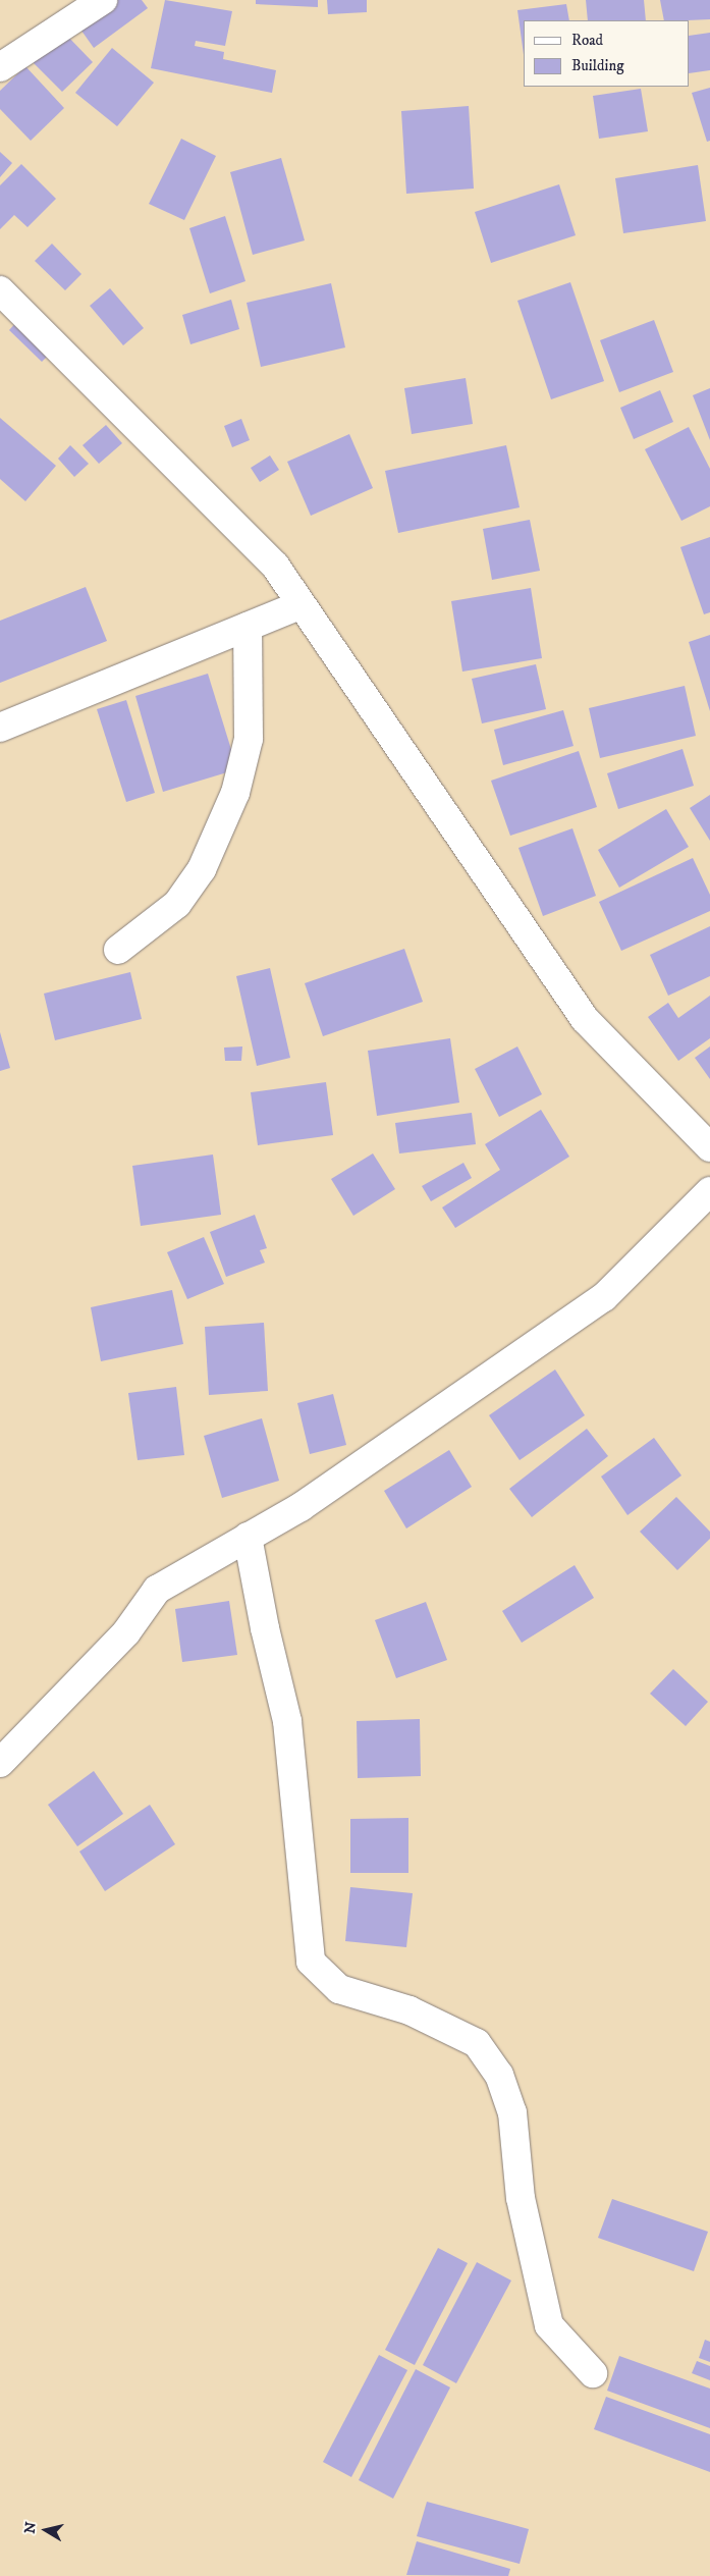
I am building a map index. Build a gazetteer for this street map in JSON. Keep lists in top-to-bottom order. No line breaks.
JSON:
{"legend":["Road","Building"],"north":"left"}
